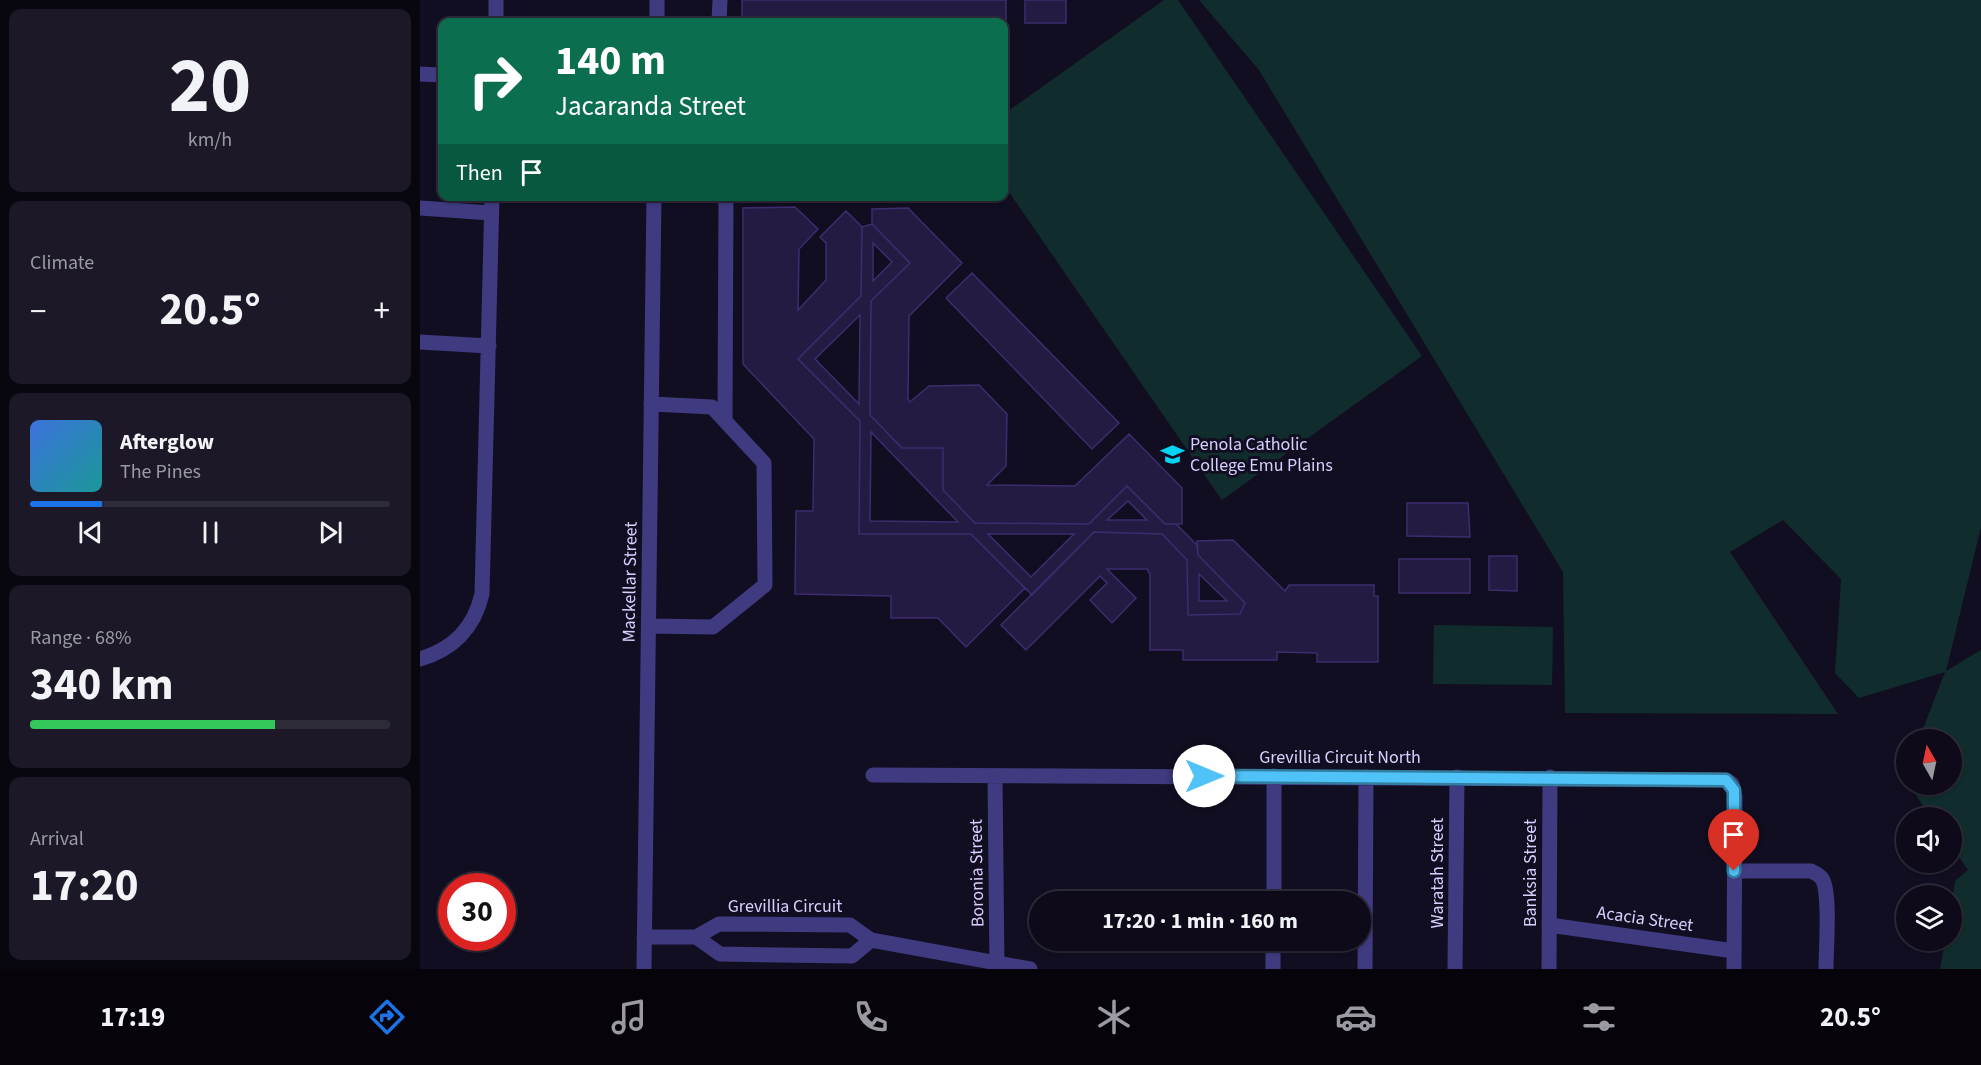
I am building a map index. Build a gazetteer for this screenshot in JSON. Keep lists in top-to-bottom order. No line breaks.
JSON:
{"streets":{"street":["Mackellar Street","Grevillia Circuit North","Boronia Street","Waratah Street","Banksia Street","Grevillia Circuit","Acacia Street"]},"crossings":[["Mackellar Street","Grevillia Circuit"],["Grevillia Circuit North","Boronia Street"],["Grevillia Circuit North","Waratah Street"],["Grevillia Circuit North","Banksia Street"],["Boronia Street","Grevillia Circuit"],["Banksia Street","Acacia Street"]],"places":{"school or university":["Penola Catholic College Emu Plains"]},"north":"top","page":{"tile":[["20","km/h"],"Climate",["Range · 68%","340 km"],["Arrival","17:20"]],"turn":["140 m","Jacaranda Street"],"then":"Then","heat":["−","20.5°","+"],"song":["Afterglow","The Pines"],"limit":"30","trip":"17:20 · 1 min · 160 m","tabs":["17:19","20.5°"]}}
